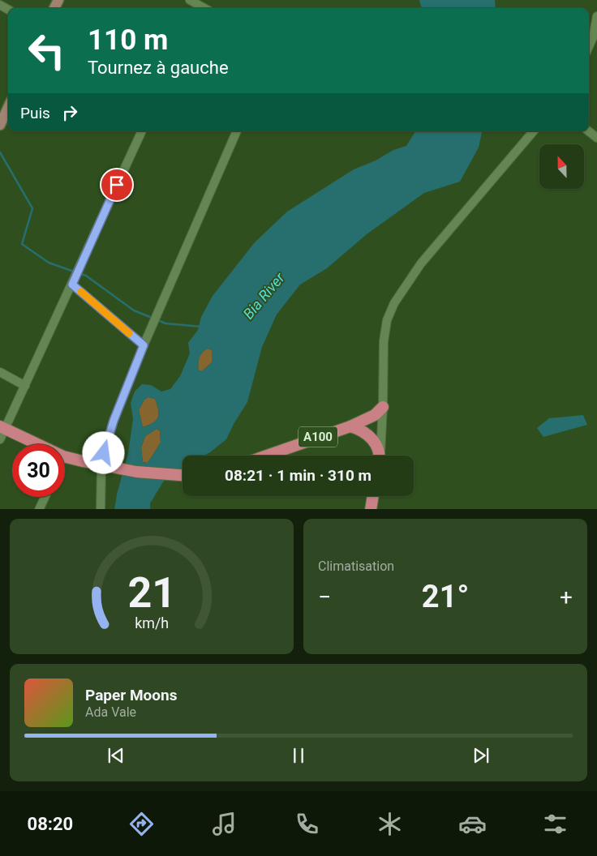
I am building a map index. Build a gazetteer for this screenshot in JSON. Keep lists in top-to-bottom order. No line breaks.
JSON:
{"streets":{"highway":["A100"]},"water":["Bia River"],"north":"top","page":{"turn":["110 m","Tournez à gauche"],"then":"Puis","limit":"30","trip":"08:21 · 1 min · 310 m","tile":"Climatisation","heat":["−","21°","+"],"song":["Paper Moons","Ada Vale"],"tabs":"08:20","gauge":["21","km/h"]}}
